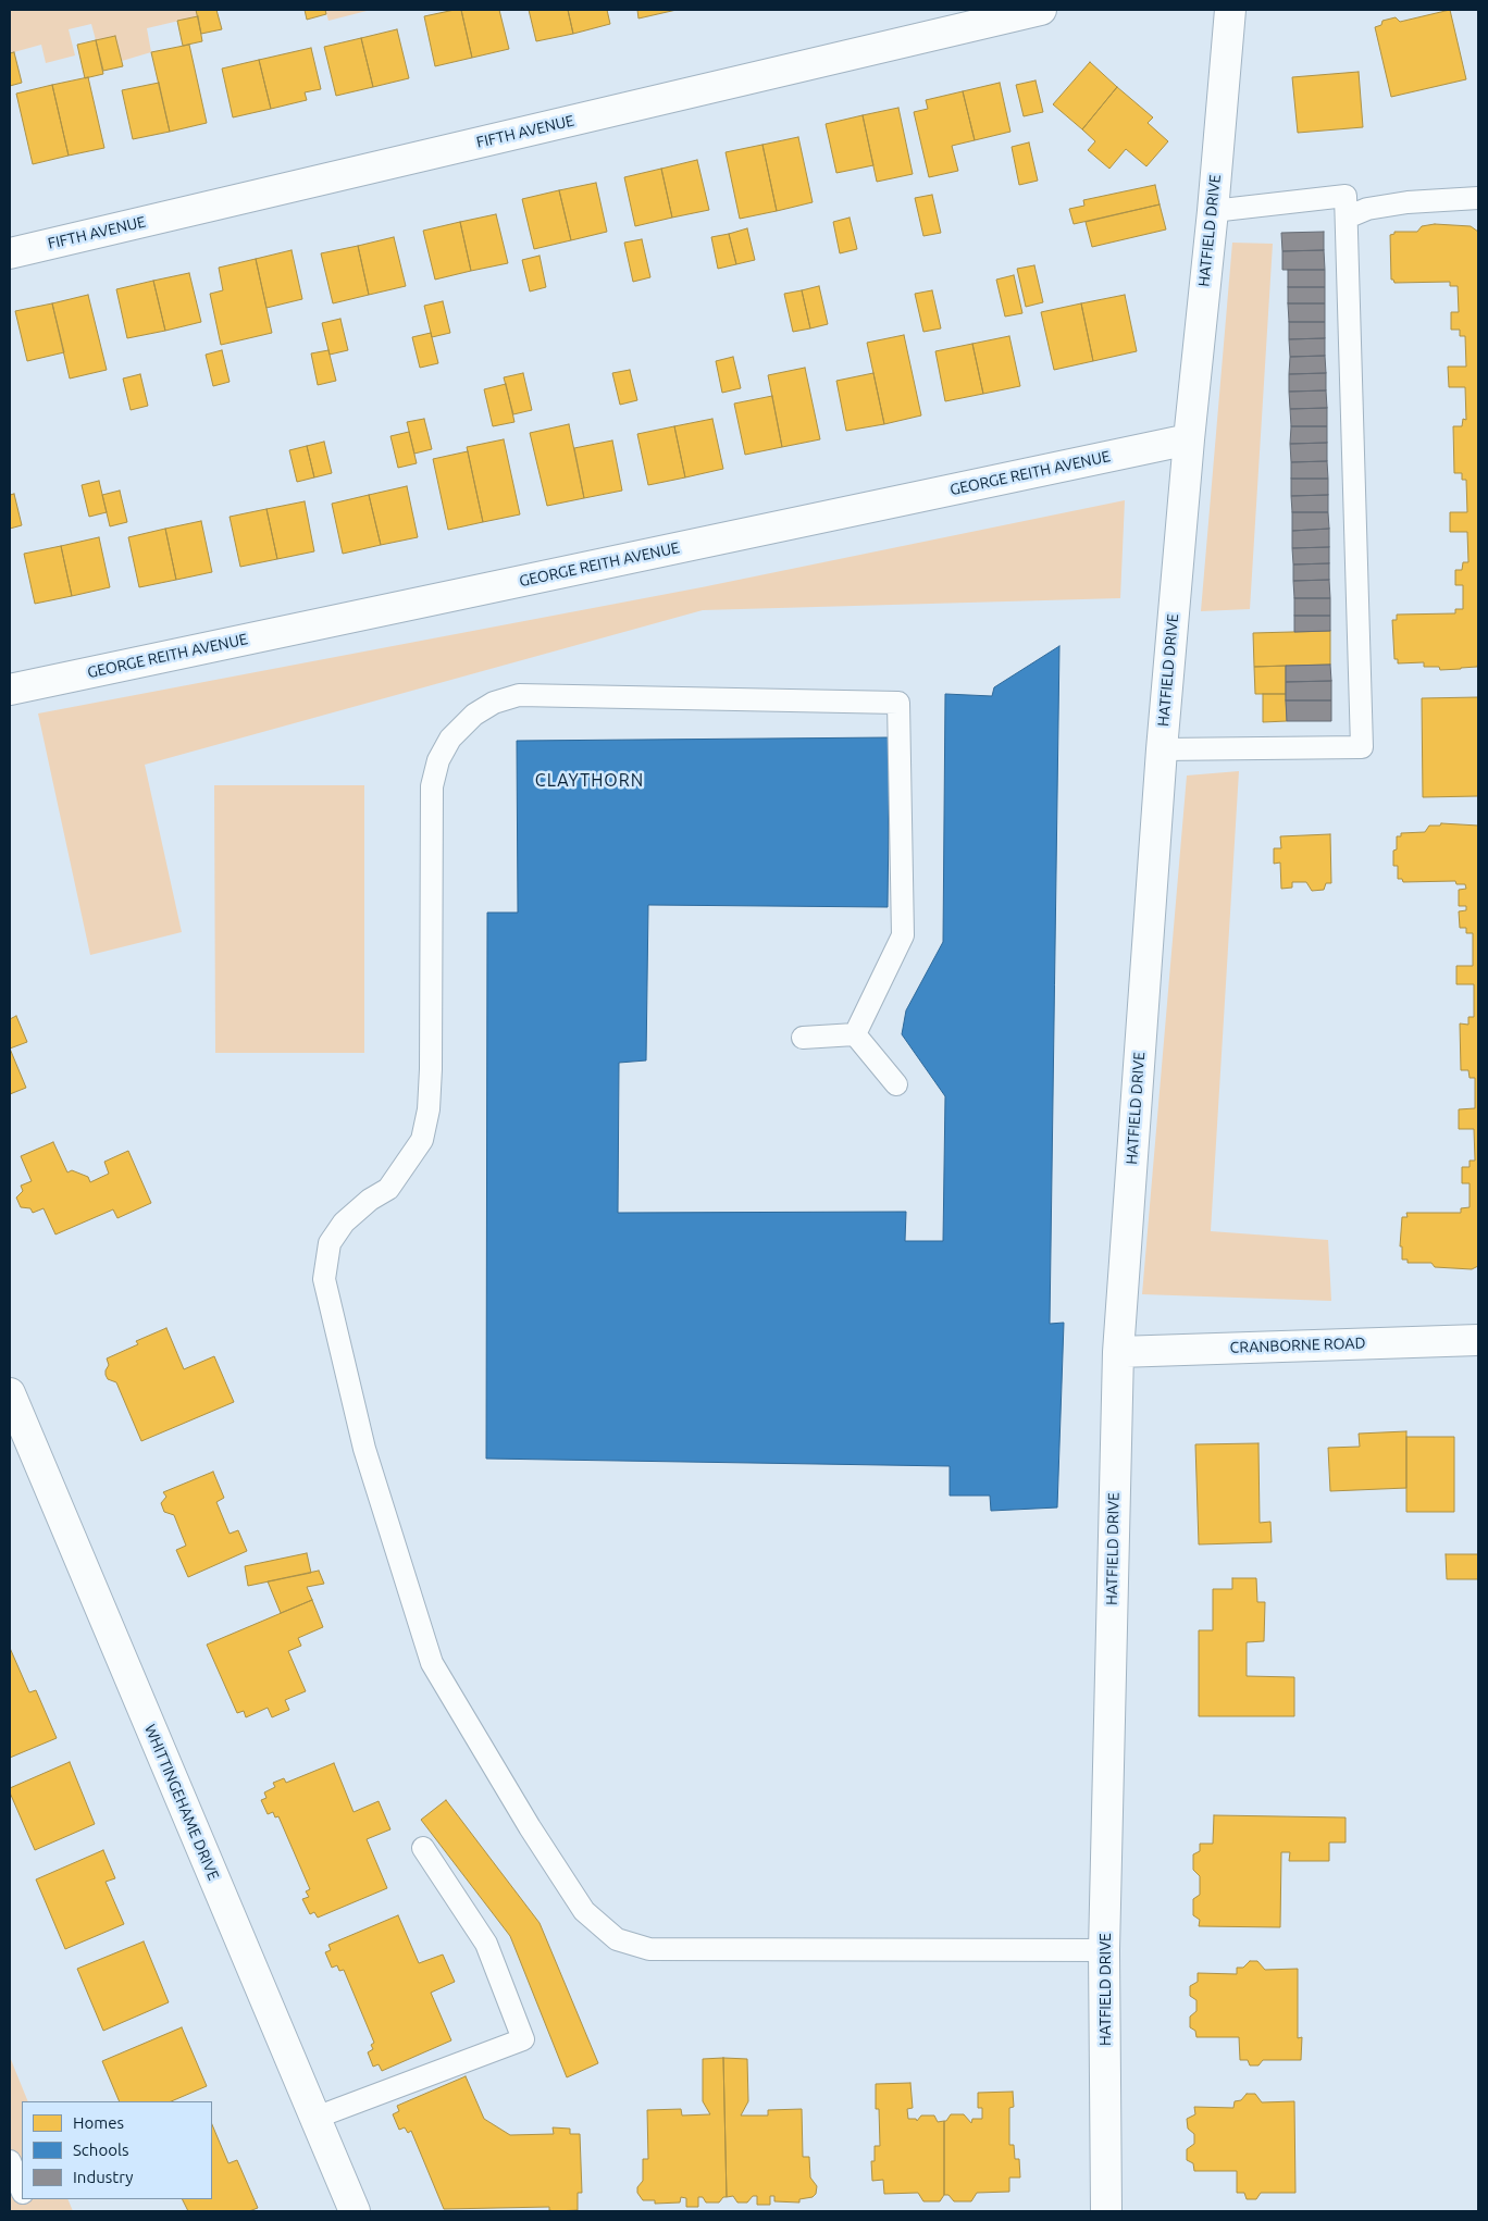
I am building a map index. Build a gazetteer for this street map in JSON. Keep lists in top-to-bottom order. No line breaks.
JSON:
{"streets":{"street":["FIFTH AVENUE","HATFIELD DRIVE","GEORGE REITH AVENUE","CRANBORNE ROAD","WHITTINGEHAME DRIVE"]},"crossings":[["HATFIELD DRIVE","GEORGE REITH AVENUE"],["HATFIELD DRIVE","CRANBORNE ROAD"]],"districts":["CLAYTHORN"],"legend":["Homes","Schools","Industry"]}
